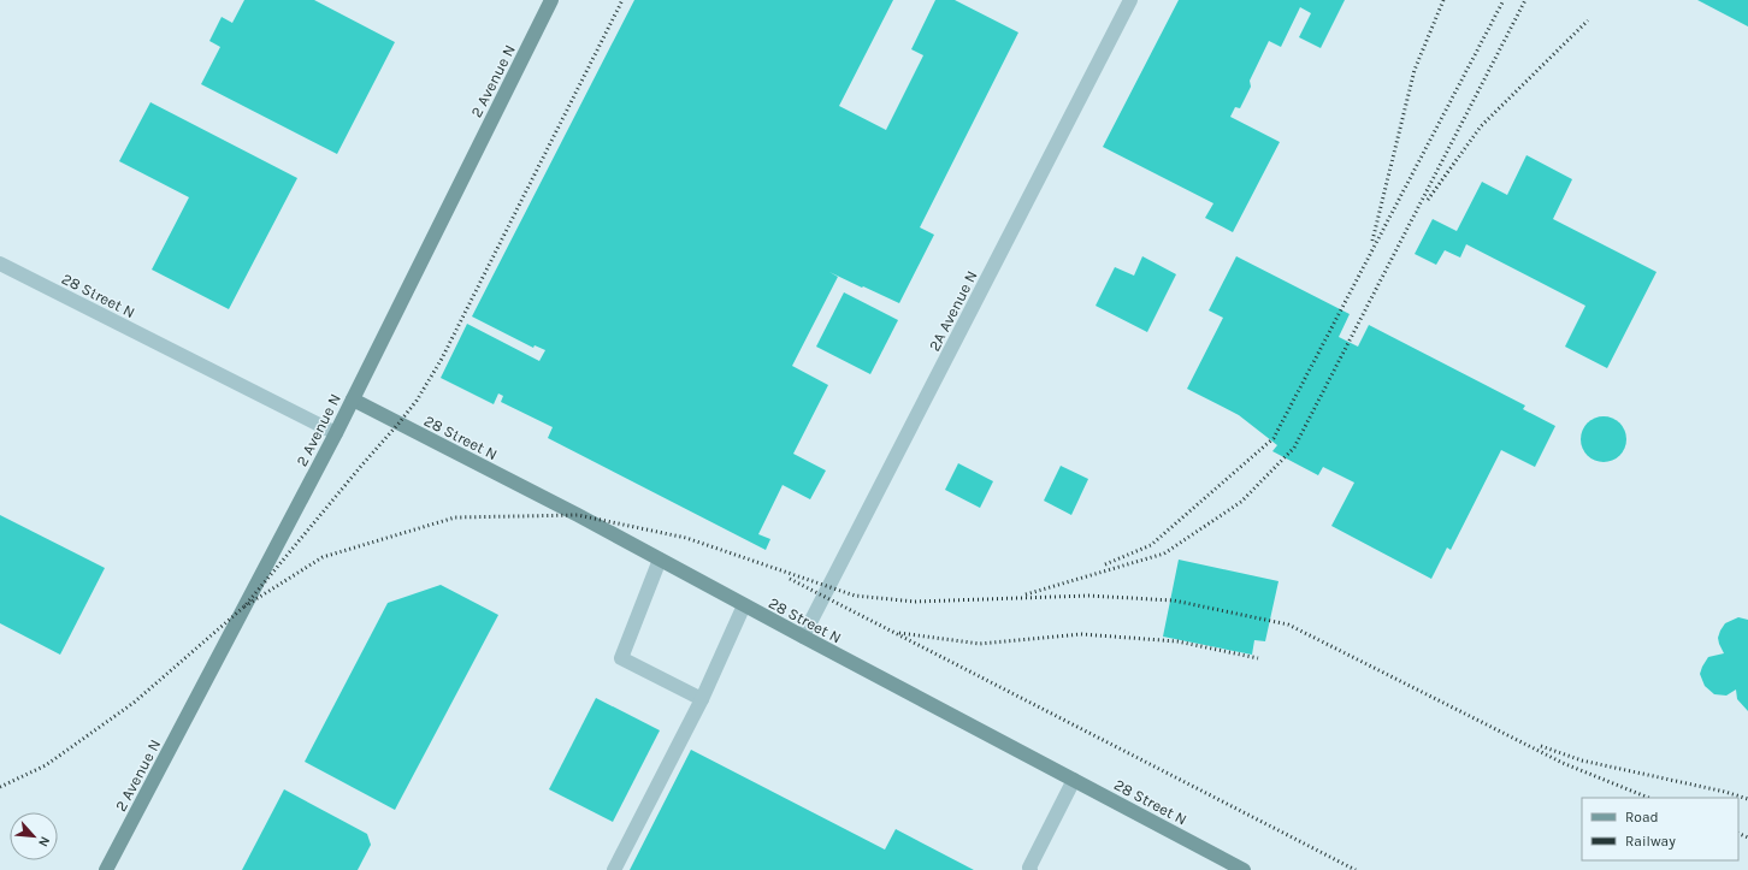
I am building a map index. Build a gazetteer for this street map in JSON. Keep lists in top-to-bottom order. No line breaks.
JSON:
{"streets":{"street":["2 Avenue N","28 Street N","2A Avenue N"]},"crossings":[["2 Avenue N","28 Street N"],["28 Street N","2A Avenue N"]],"legend":["Road","Railway"],"north":"bottom right"}
